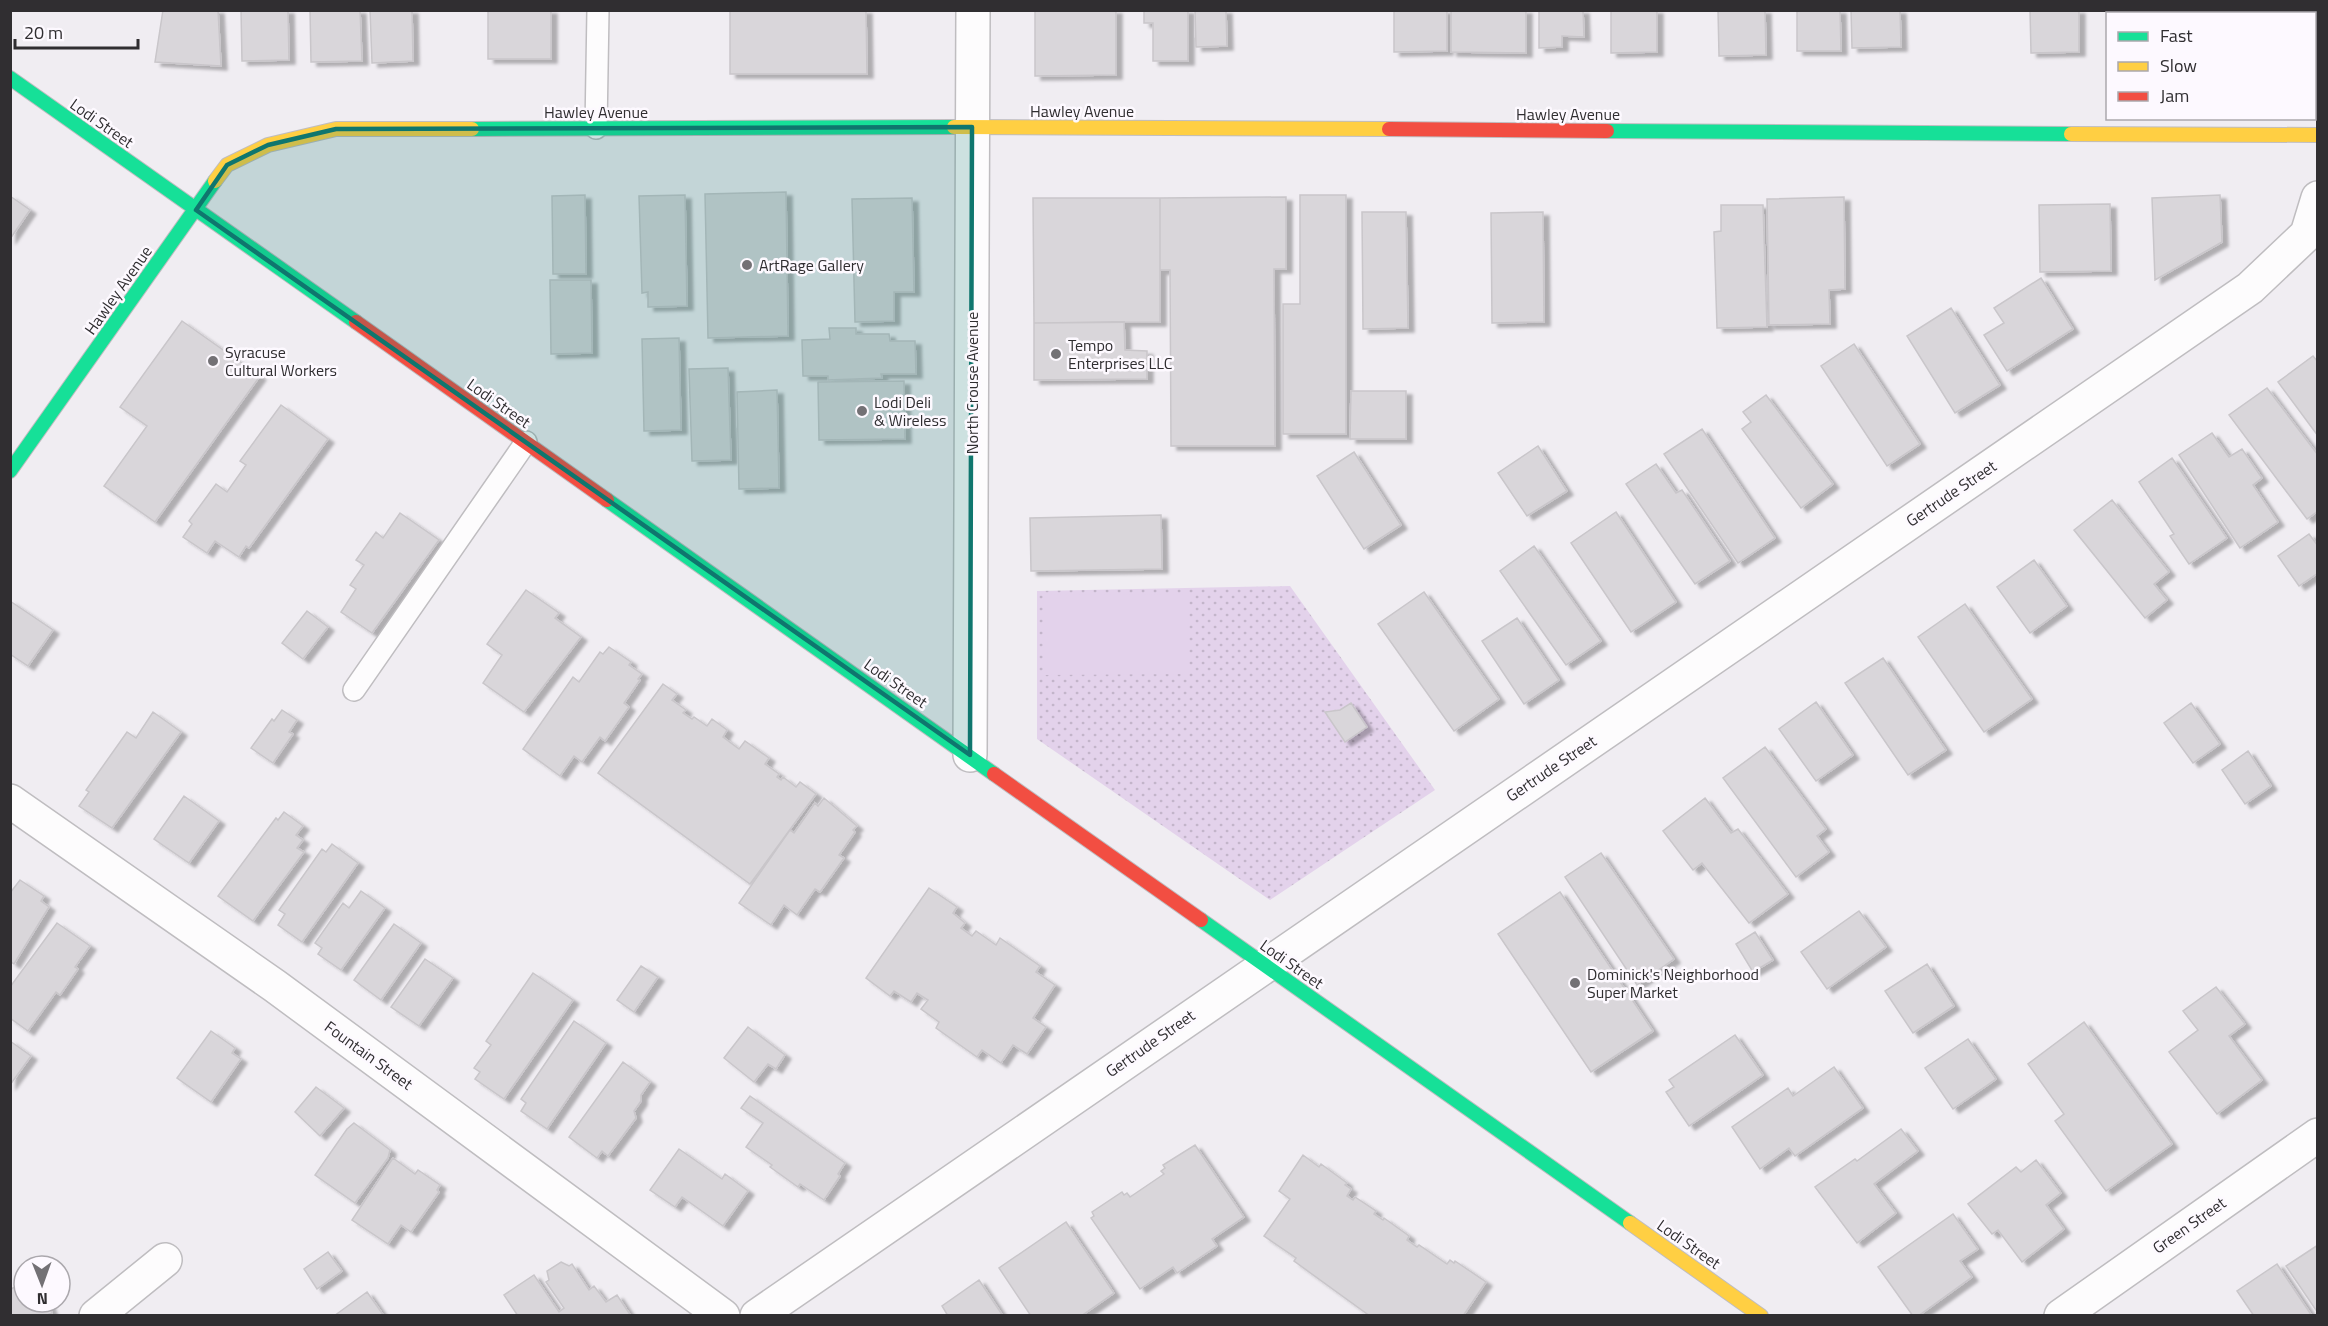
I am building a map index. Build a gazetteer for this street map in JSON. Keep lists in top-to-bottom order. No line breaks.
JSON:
{"streets":{"street":["Hawley Avenue","Lodi Street","North Crouse Avenue","Gertrude Street","Fountain Street","Green Street"]},"crossings":[["Hawley Avenue","Lodi Street"],["Hawley Avenue","North Crouse Avenue"],["Lodi Street","North Crouse Avenue"],["Lodi Street","Gertrude Street"]],"places":["ArtRage Gallery","Tempo Enterprises LLC","Syracuse Cultural Workers","Lodi Deli & Wireless","Dominick's Neighborhood Super Market"],"legend":["Fast","Slow","Jam"],"scale_bar":"20 m","north":"bottom"}
